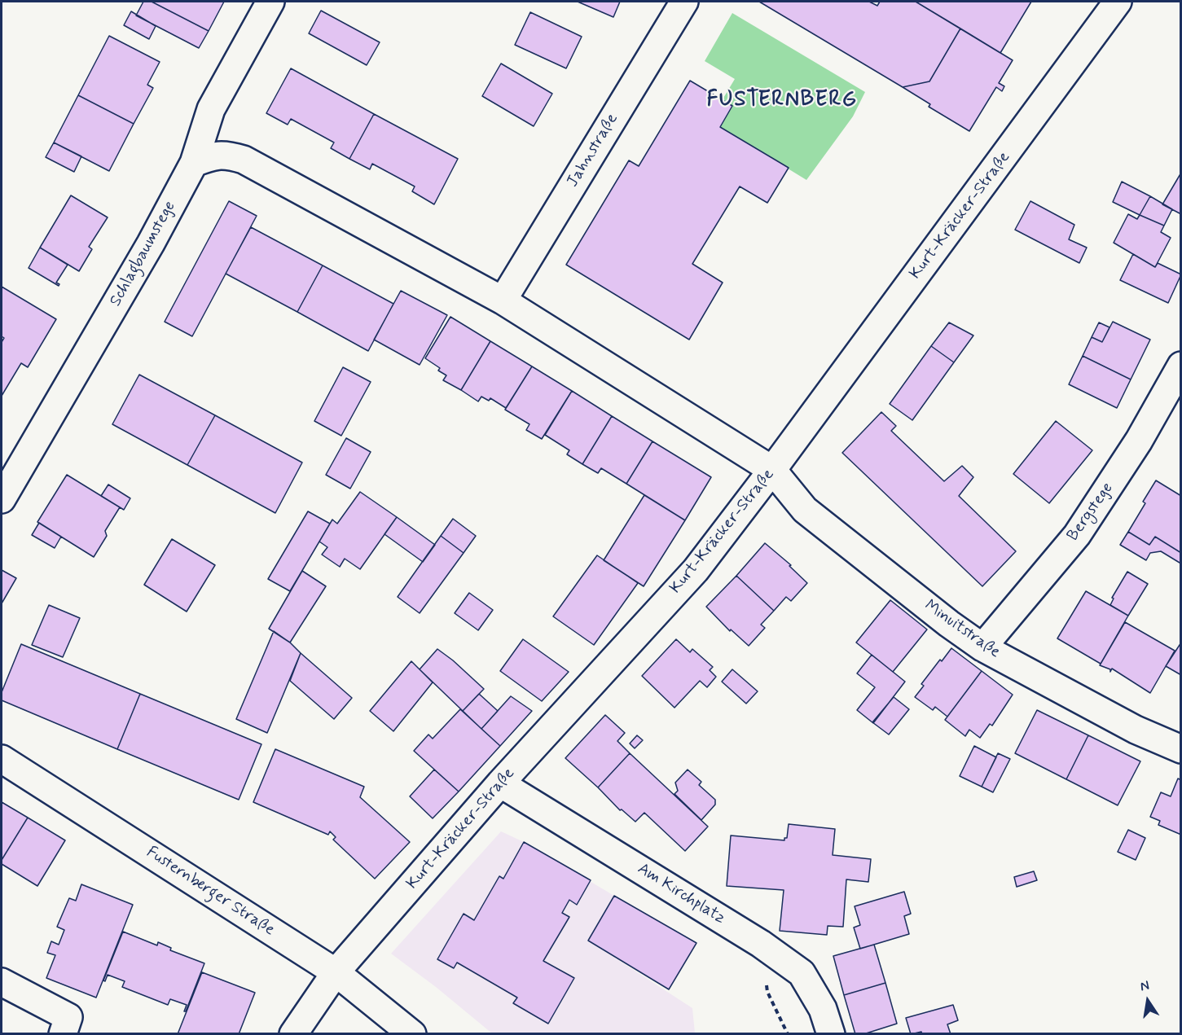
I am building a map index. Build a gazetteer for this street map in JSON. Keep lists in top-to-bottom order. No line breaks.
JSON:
{"streets":{"street":["Jahnstraße","Kurt-Kräcker-Straße","Schlagbaumstege","Bergstege","Minuitstraße","Fusternberger Straße","Am Kirchplatz"]},"crossings":[["Kurt-Kräcker-Straße","Minuitstraße"],["Kurt-Kräcker-Straße","Fusternberger Straße"],["Kurt-Kräcker-Straße","Am Kirchplatz"],["Bergstege","Minuitstraße"]],"districts":["FUSTERNBERG"],"north":"top"}
